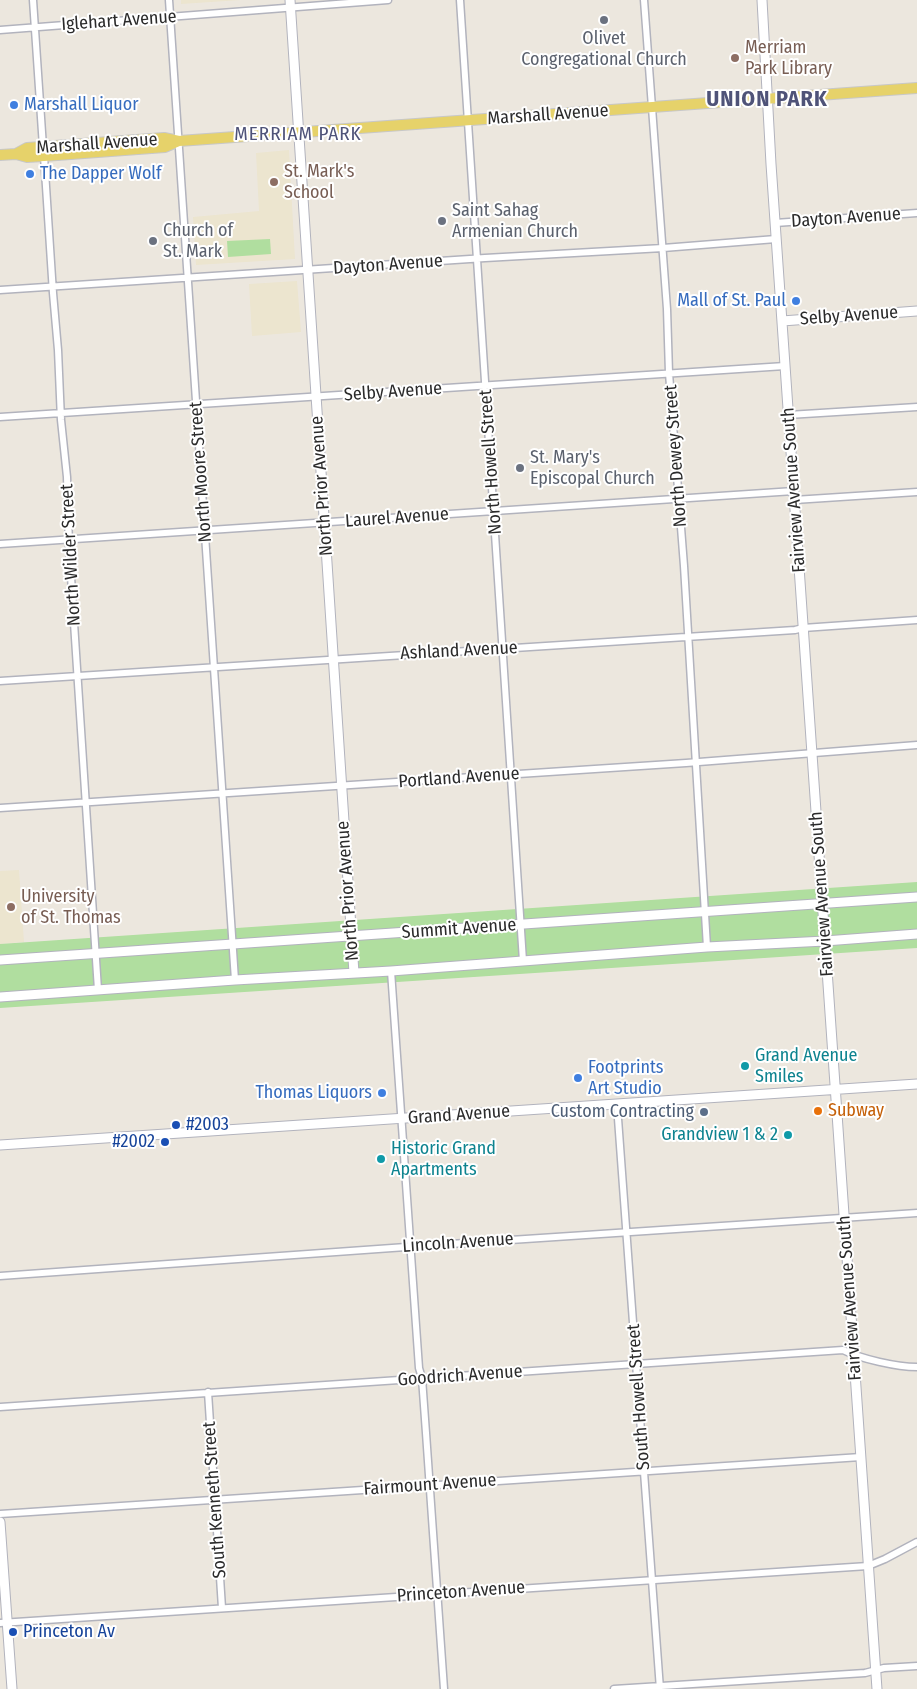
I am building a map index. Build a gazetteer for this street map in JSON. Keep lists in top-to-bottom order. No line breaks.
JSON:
{"streets":{"main road":["Marshall Avenue"],"street":["Iglehart Avenue","Dayton Avenue","Selby Avenue","North Dewey Street","North Howell Street","North Moore Street","North Prior Avenue","Fairview Avenue South","Laurel Avenue","North Wilder Street","Ashland Avenue","Portland Avenue","Summit Avenue","Grand Avenue","Lincoln Avenue","Goodrich Avenue","South Howell Street","Fairmount Avenue","South Kenneth Street","Princeton Avenue"]},"crossings":[["Iglehart Avenue","North Moore Street"],["Iglehart Avenue","North Prior Avenue"],["Iglehart Avenue","North Wilder Street"],["Marshall Avenue","North Dewey Street"],["Marshall Avenue","North Howell Street"],["Marshall Avenue","North Moore Street"],["Marshall Avenue","North Prior Avenue"],["Marshall Avenue","Fairview Avenue South"],["Marshall Avenue","North Wilder Street"],["Dayton Avenue","North Dewey Street"],["Dayton Avenue","North Howell Street"],["Dayton Avenue","North Moore Street"],["Dayton Avenue","North Prior Avenue"],["Dayton Avenue","Fairview Avenue South"],["Dayton Avenue","North Wilder Street"],["Selby Avenue","North Dewey Street"],["Selby Avenue","North Howell Street"],["Selby Avenue","North Moore Street"],["Selby Avenue","North Prior Avenue"],["Selby Avenue","Fairview Avenue South"],["Selby Avenue","North Wilder Street"],["North Dewey Street","Laurel Avenue"],["North Dewey Street","Ashland Avenue"],["North Dewey Street","Portland Avenue"],["North Dewey Street","Summit Avenue"],["North Howell Street","Laurel Avenue"],["North Howell Street","Ashland Avenue"],["North Howell Street","Portland Avenue"],["North Howell Street","Summit Avenue"],["North Moore Street","Laurel Avenue"],["North Moore Street","Ashland Avenue"],["North Moore Street","Portland Avenue"],["North Moore Street","Summit Avenue"],["North Prior Avenue","Laurel Avenue"],["North Prior Avenue","Ashland Avenue"],["North Prior Avenue","Portland Avenue"],["North Prior Avenue","Summit Avenue"],["Fairview Avenue South","Laurel Avenue"],["Fairview Avenue South","Ashland Avenue"],["Fairview Avenue South","Portland Avenue"],["Fairview Avenue South","Summit Avenue"],["Fairview Avenue South","Grand Avenue"],["Fairview Avenue South","Lincoln Avenue"],["Fairview Avenue South","Goodrich Avenue"],["Fairview Avenue South","Fairmount Avenue"],["Fairview Avenue South","Princeton Avenue"],["Laurel Avenue","North Wilder Street"],["North Wilder Street","Ashland Avenue"],["North Wilder Street","Portland Avenue"],["North Wilder Street","Summit Avenue"],["Grand Avenue","South Howell Street"],["Lincoln Avenue","South Howell Street"],["Goodrich Avenue","South Howell Street"],["Goodrich Avenue","South Kenneth Street"],["South Howell Street","Fairmount Avenue"],["South Howell Street","Princeton Avenue"],["Fairmount Avenue","South Kenneth Street"],["South Kenneth Street","Princeton Avenue"]],"districts":["UNION PARK","MERRIAM PARK"],"places":["Olivet Congregational Church","Merriam Park Library","Marshall Liquor","The Dapper Wolf","St. Mark's School","Saint Sahag Armenian Church","Church of St. Mark","Mall of St. Paul","St. Mary's Episcopal Church","University of St. Thomas","Grand Avenue Smiles","Footprints Art Studio","Thomas Liquors","Subway","Custom Contracting","#2003","Grandview 1 & 2","#2002","Historic Grand Apartments","Princeton Av"]}
